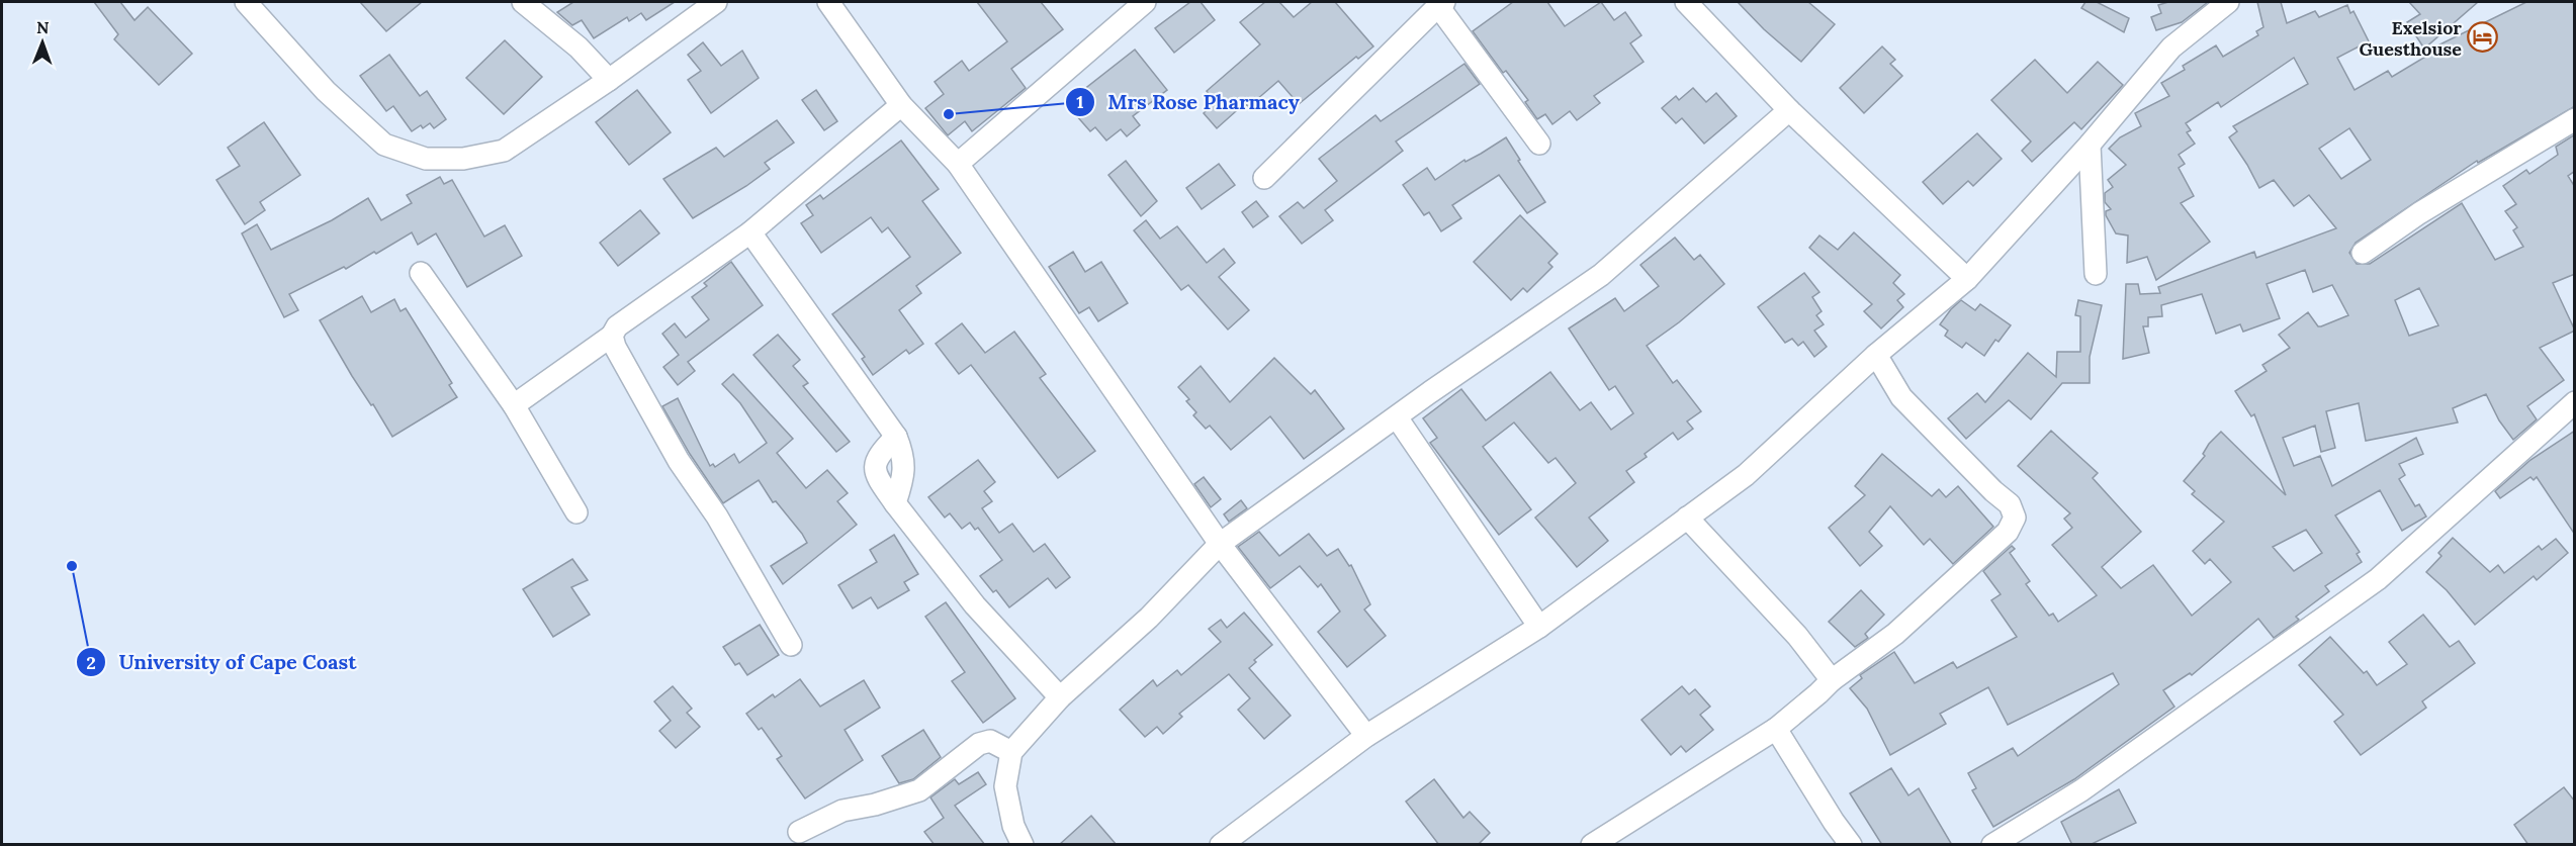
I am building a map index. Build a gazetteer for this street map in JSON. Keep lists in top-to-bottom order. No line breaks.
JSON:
{"places":{"hotel":["Exelsior Guesthouse"],"other":["Mrs Rose Pharmacy","University of Cape Coast"]},"north":"top"}
